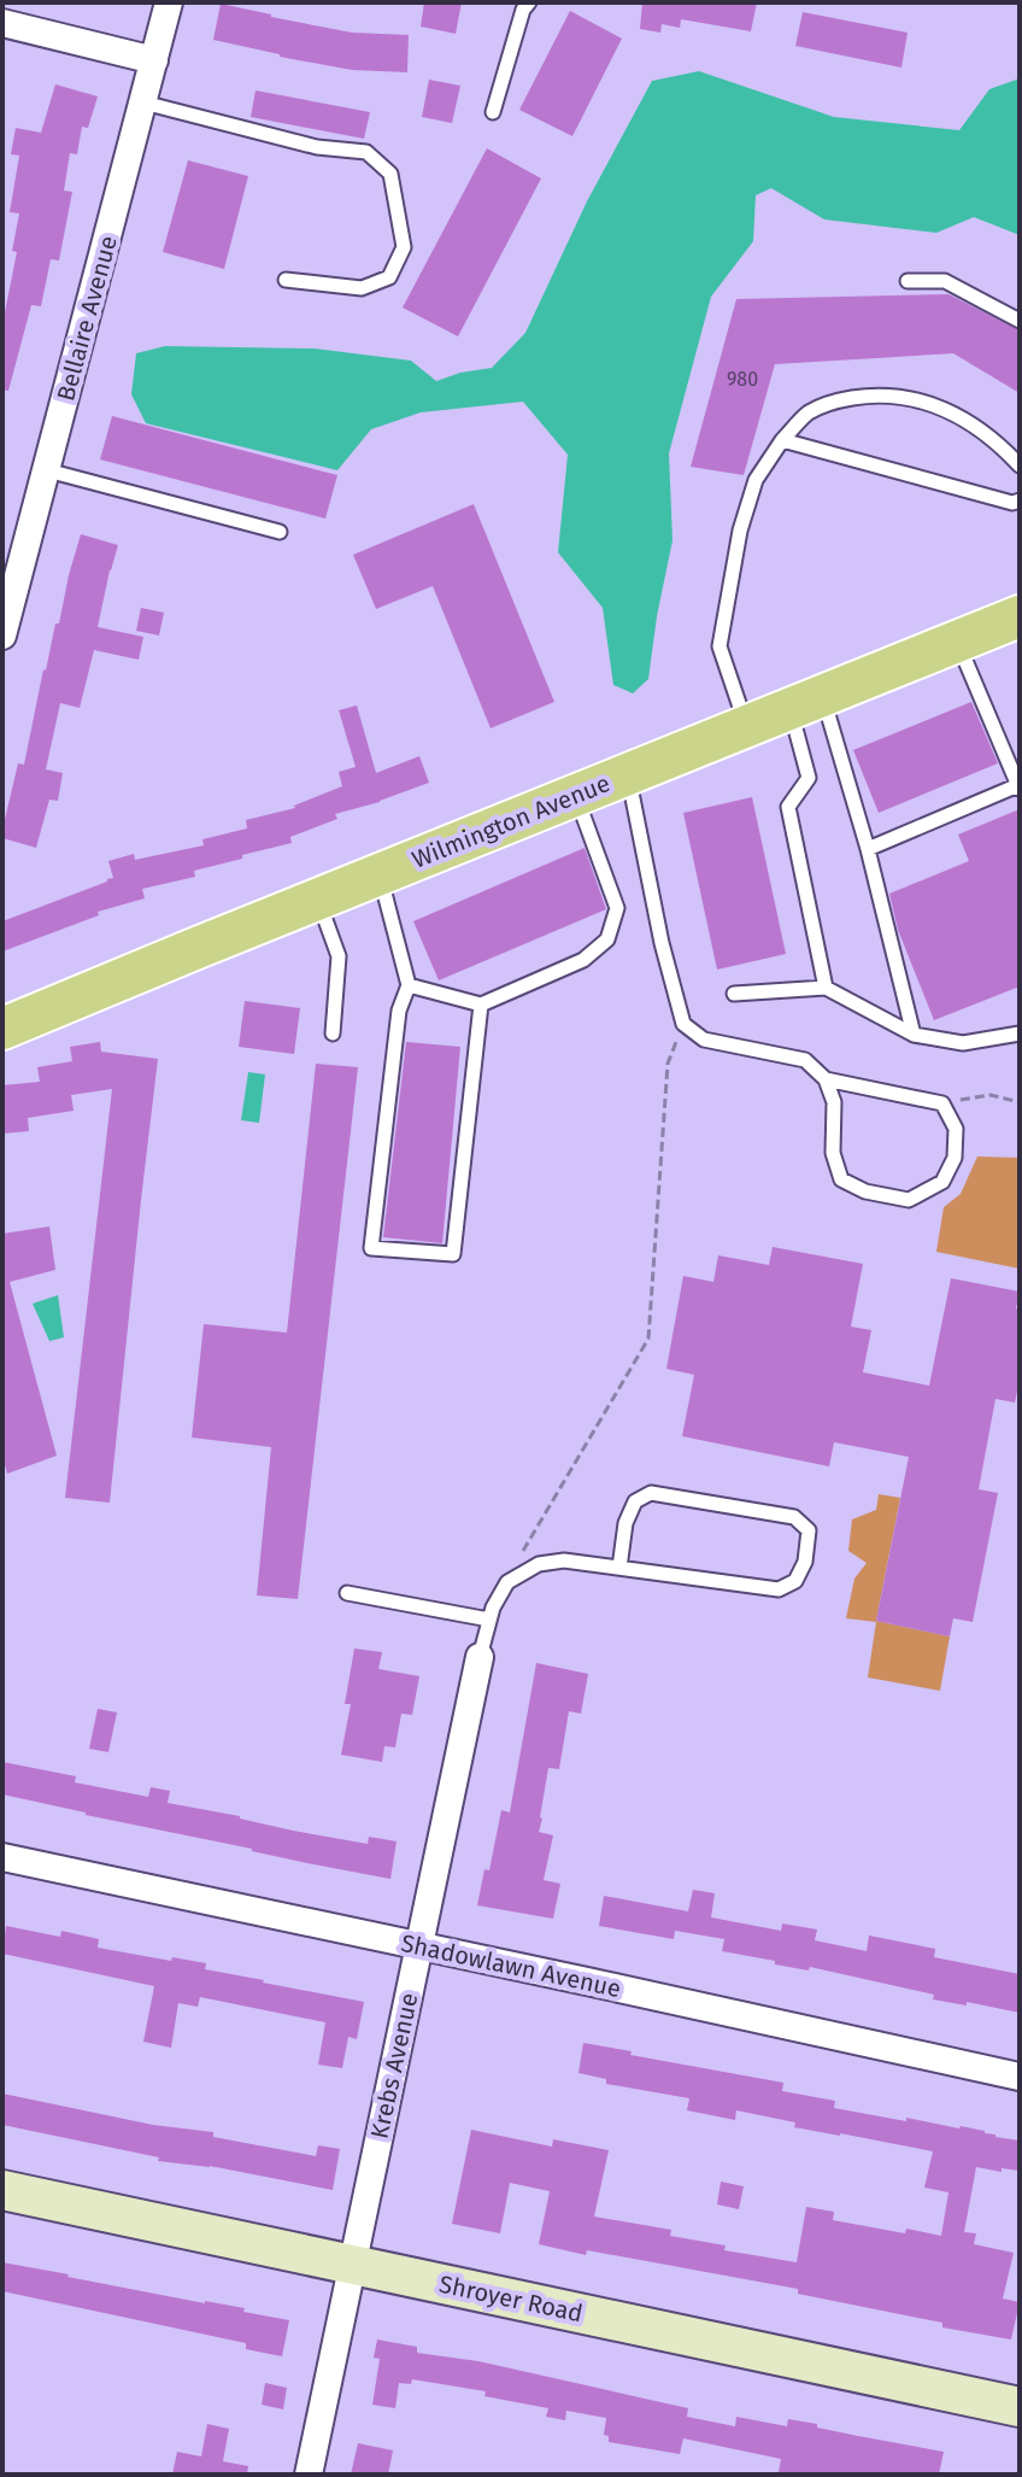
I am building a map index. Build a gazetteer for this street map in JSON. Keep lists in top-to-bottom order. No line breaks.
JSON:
{"streets":{"main road":["Wilmington Avenue","Shroyer Road"],"street":["Bellaire Avenue","Shadowlawn Avenue","Krebs Avenue"]},"crossings":[["Shadowlawn Avenue","Krebs Avenue"],["Krebs Avenue","Shroyer Road"]],"house_numbers":["980"]}
